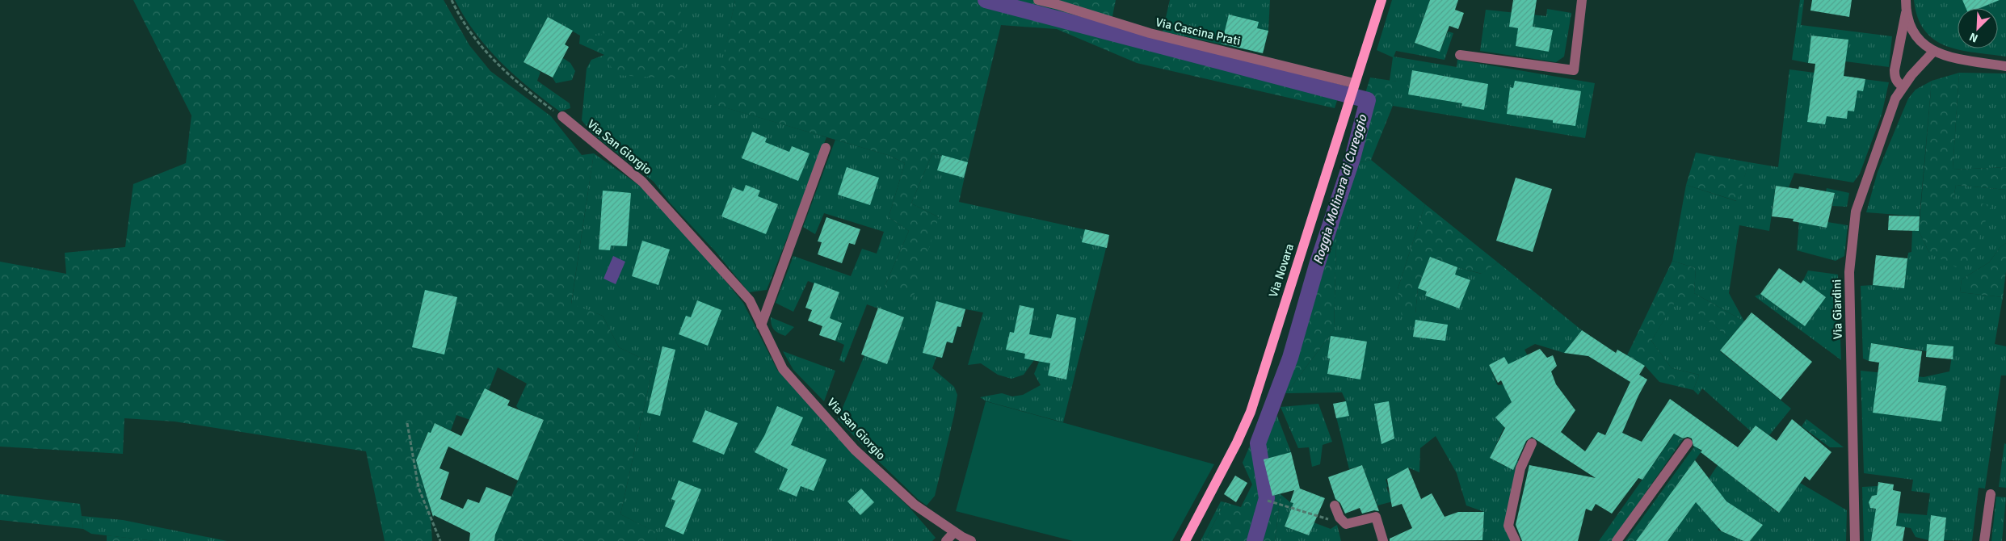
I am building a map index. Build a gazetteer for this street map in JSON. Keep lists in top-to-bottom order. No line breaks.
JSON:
{"streets":{"main road":["Via Novara"],"street":["Via Cascina Prati","Via San Giorgio","Via Giardini"]},"crossings":[["Via Cascina Prati","Via Novara"]],"water":["Roggia Molinara di Cureggio"],"north":"bottom left"}
